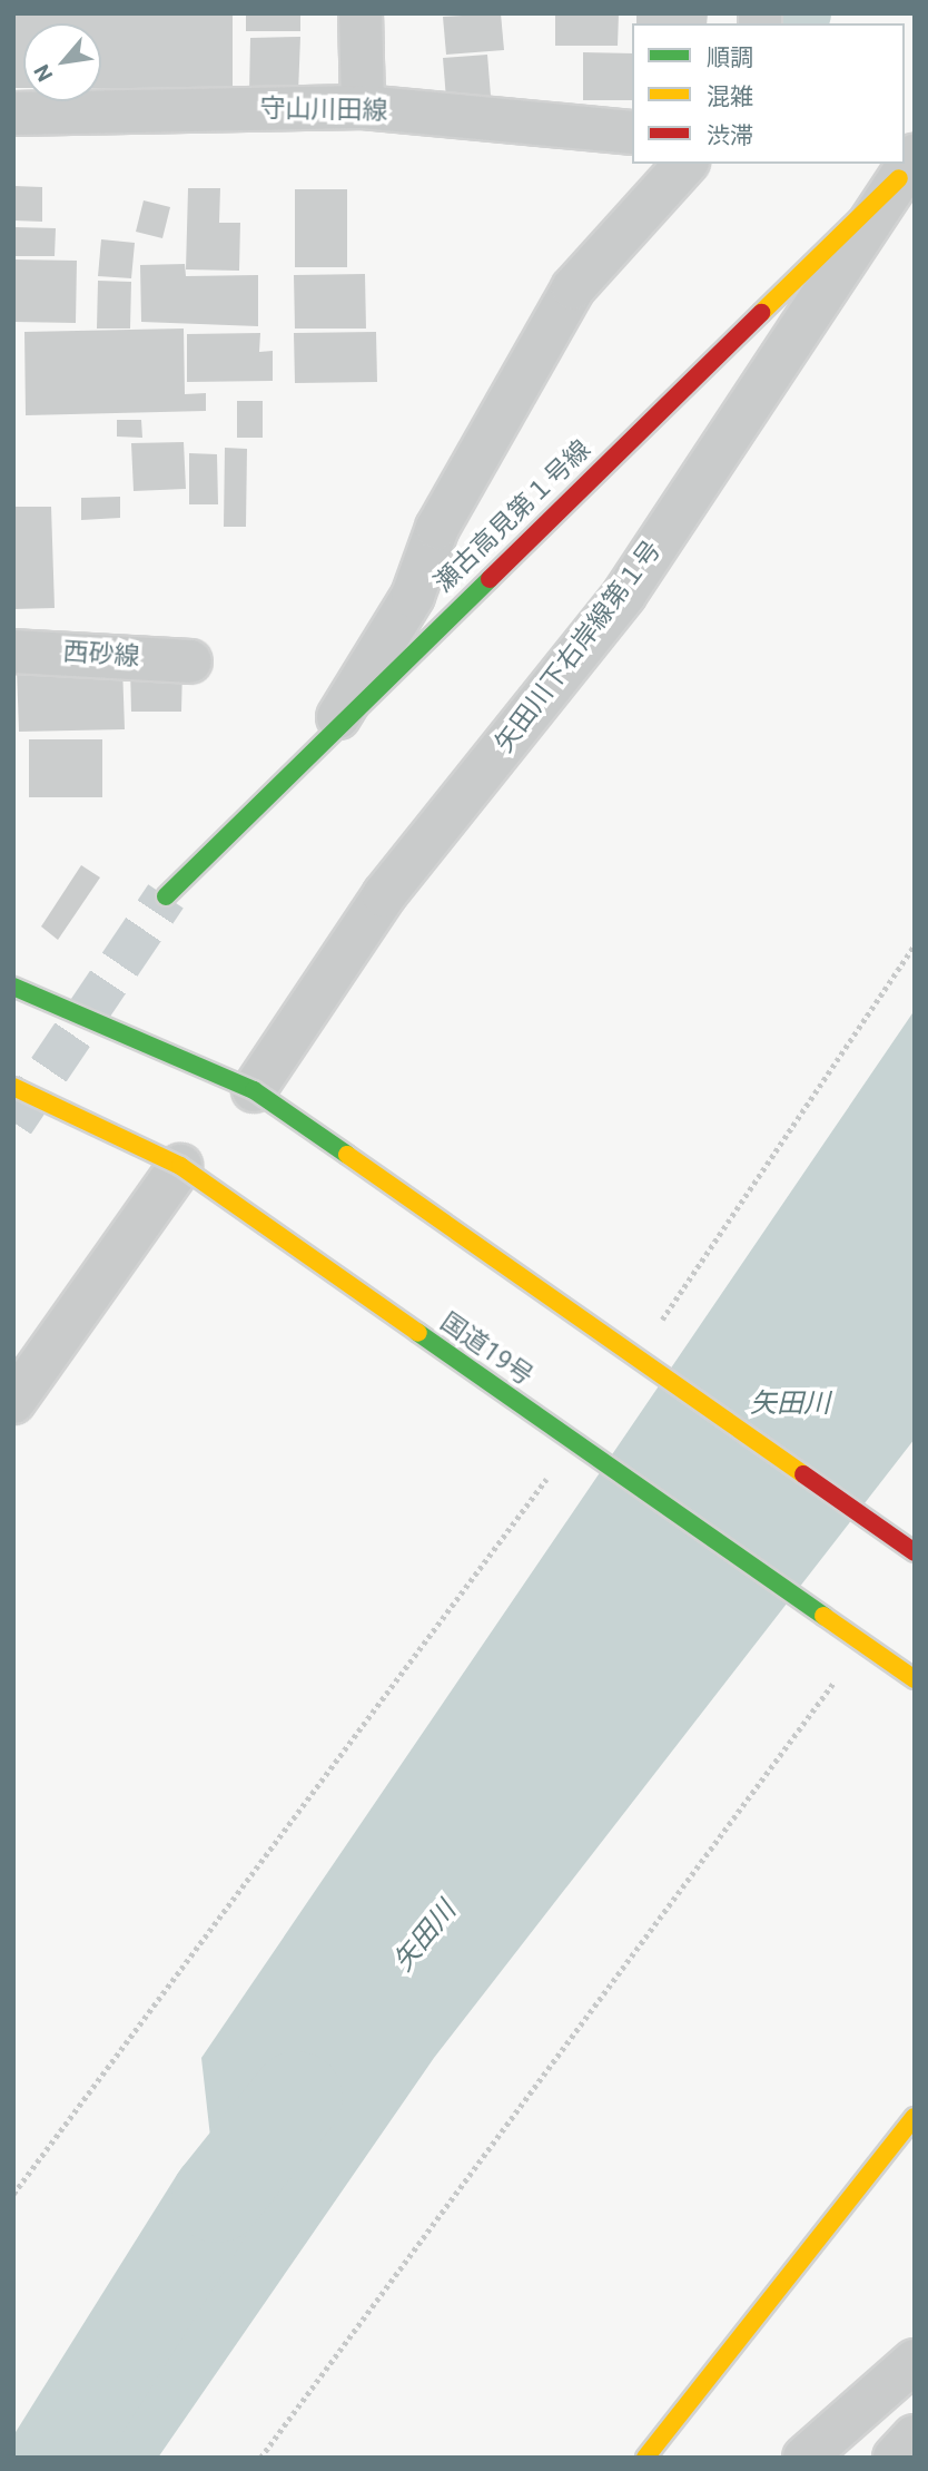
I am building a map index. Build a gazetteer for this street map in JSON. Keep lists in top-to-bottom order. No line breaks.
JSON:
{"streets":{"main road":["瀬古高見第１号線","国道19号"],"street":["守山川田線","矢田川下右岸線第１号","西砂線"]},"crossings":[["瀬古高見第１号線","矢田川下右岸線第１号"]],"water":["矢田川"],"legend":["順調","混雑","渋滞"],"north":"bottom left"}
